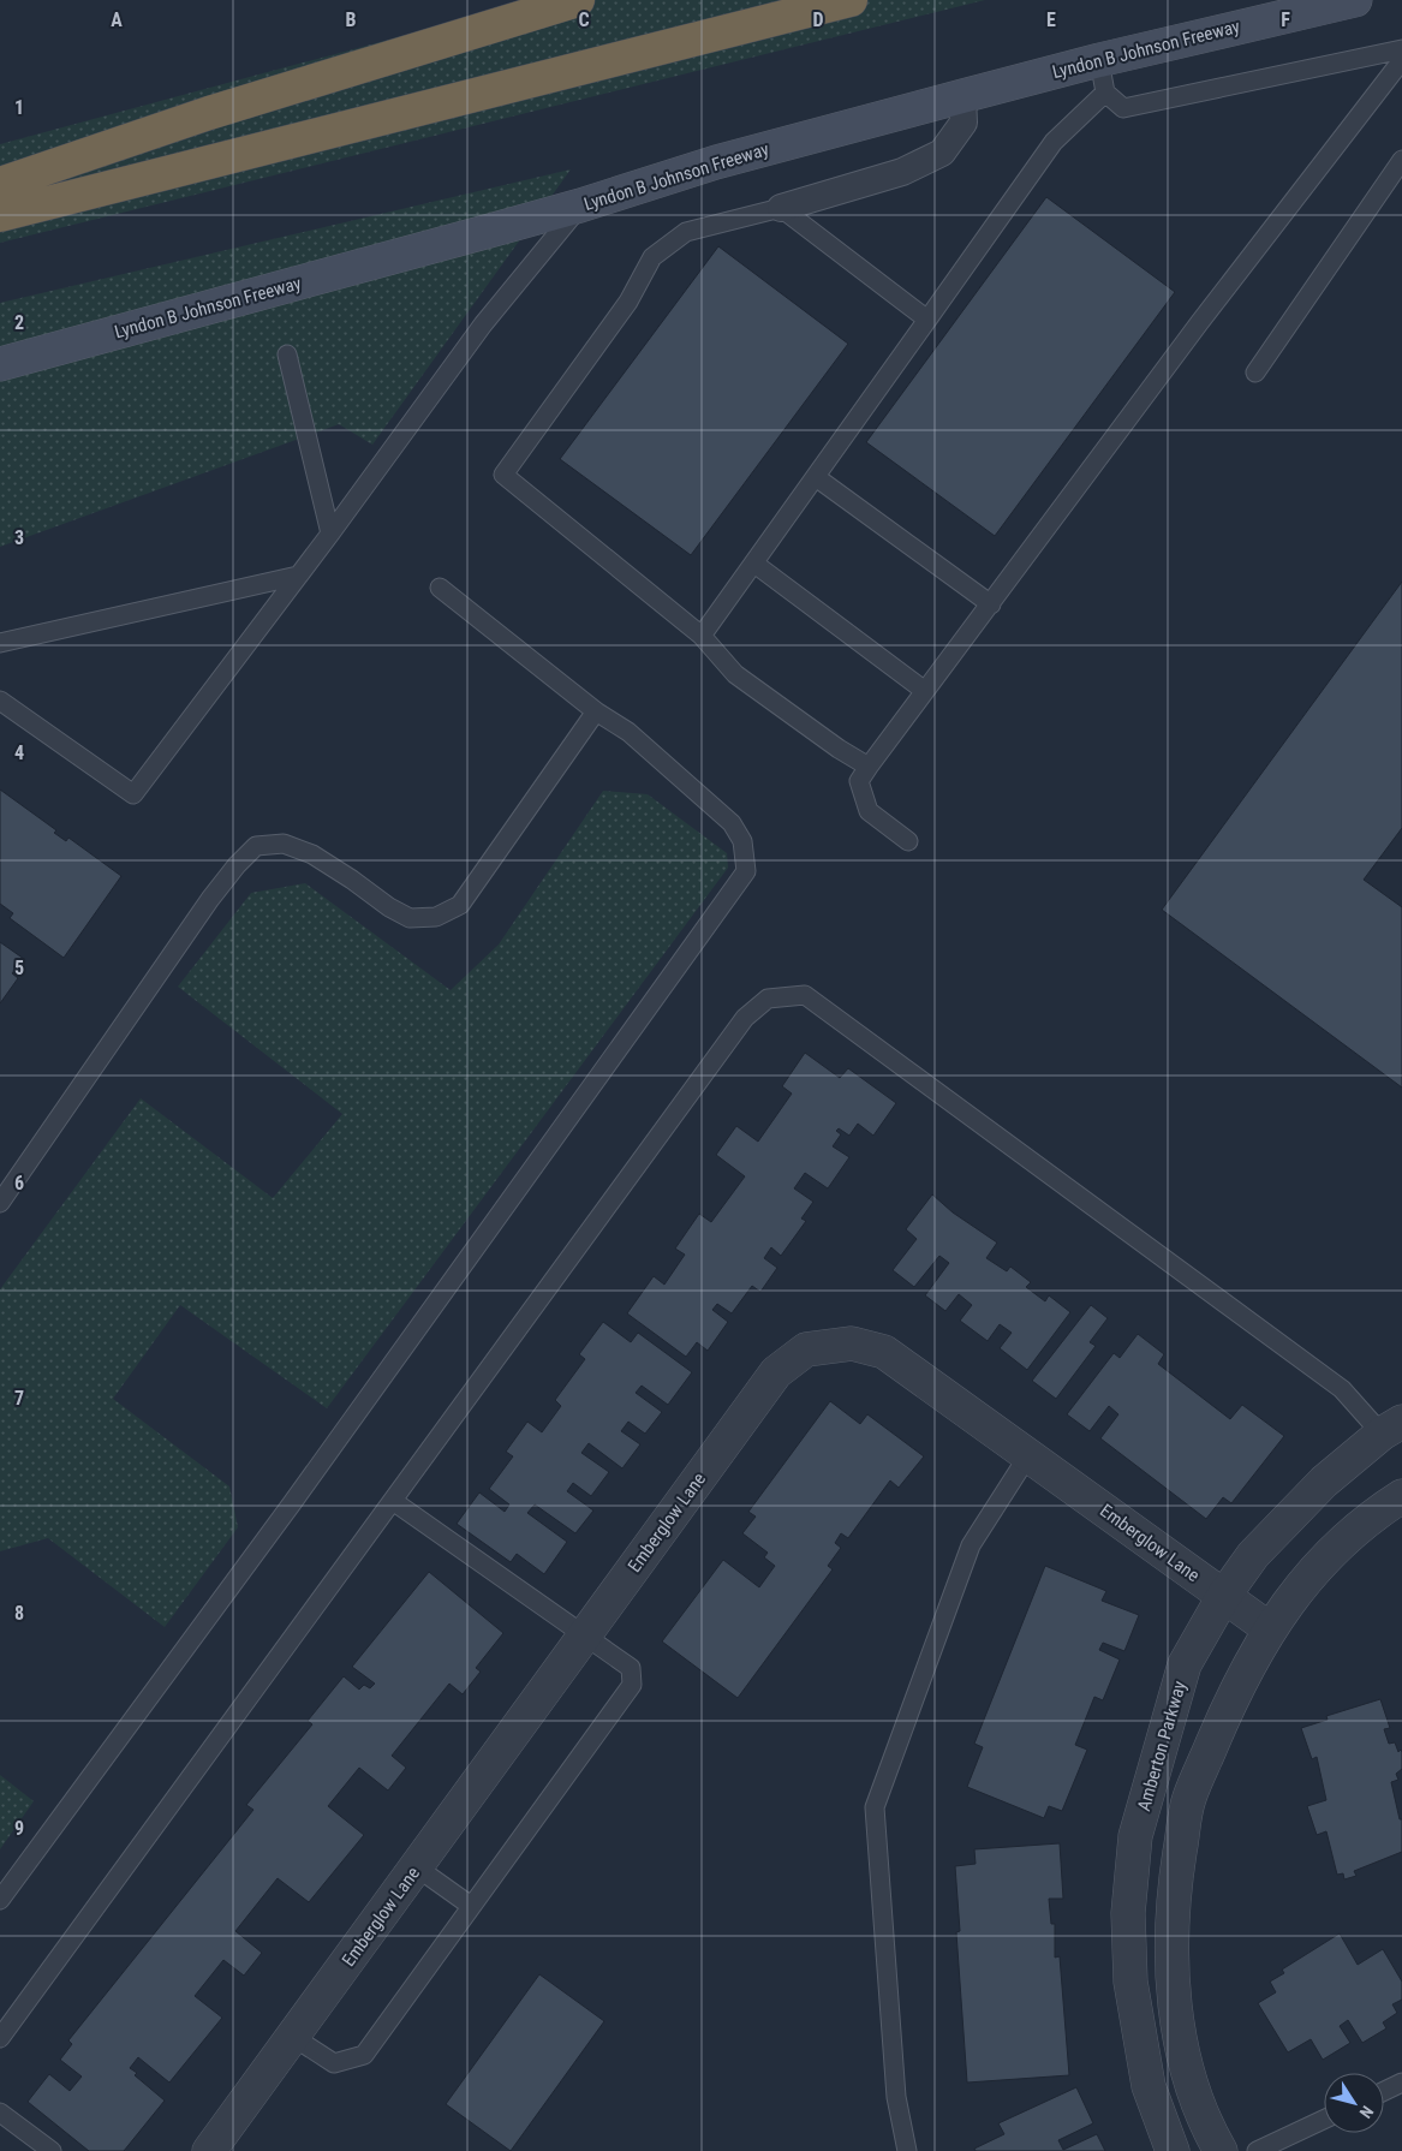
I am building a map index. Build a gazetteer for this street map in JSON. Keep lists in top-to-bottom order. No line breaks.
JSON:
{"streets":{"main road":["Lyndon B Johnson Freeway"],"street":["Emberglow Lane","Amberton Parkway"]},"crossings":[["Emberglow Lane","Amberton Parkway"]],"north":"bottom right","grid":{"columns":["A","B","C","D","E","F"],"rows":["1","2","3","4","5","6","7","8","9"]}}
